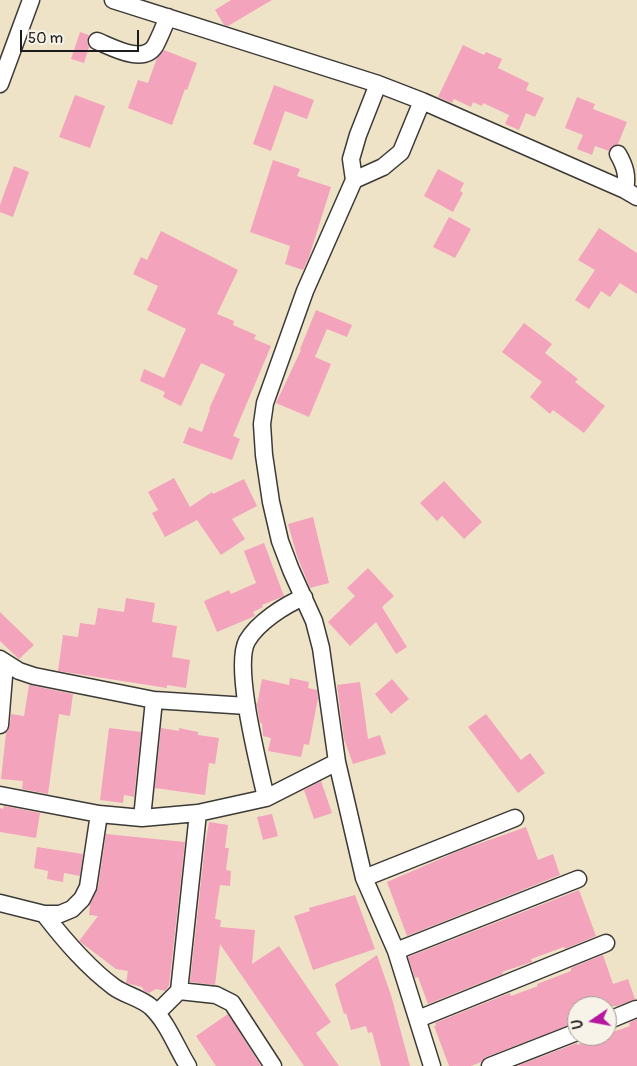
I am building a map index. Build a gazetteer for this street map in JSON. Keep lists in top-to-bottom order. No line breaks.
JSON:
{"scale_bar":"50 m","north":"left"}
